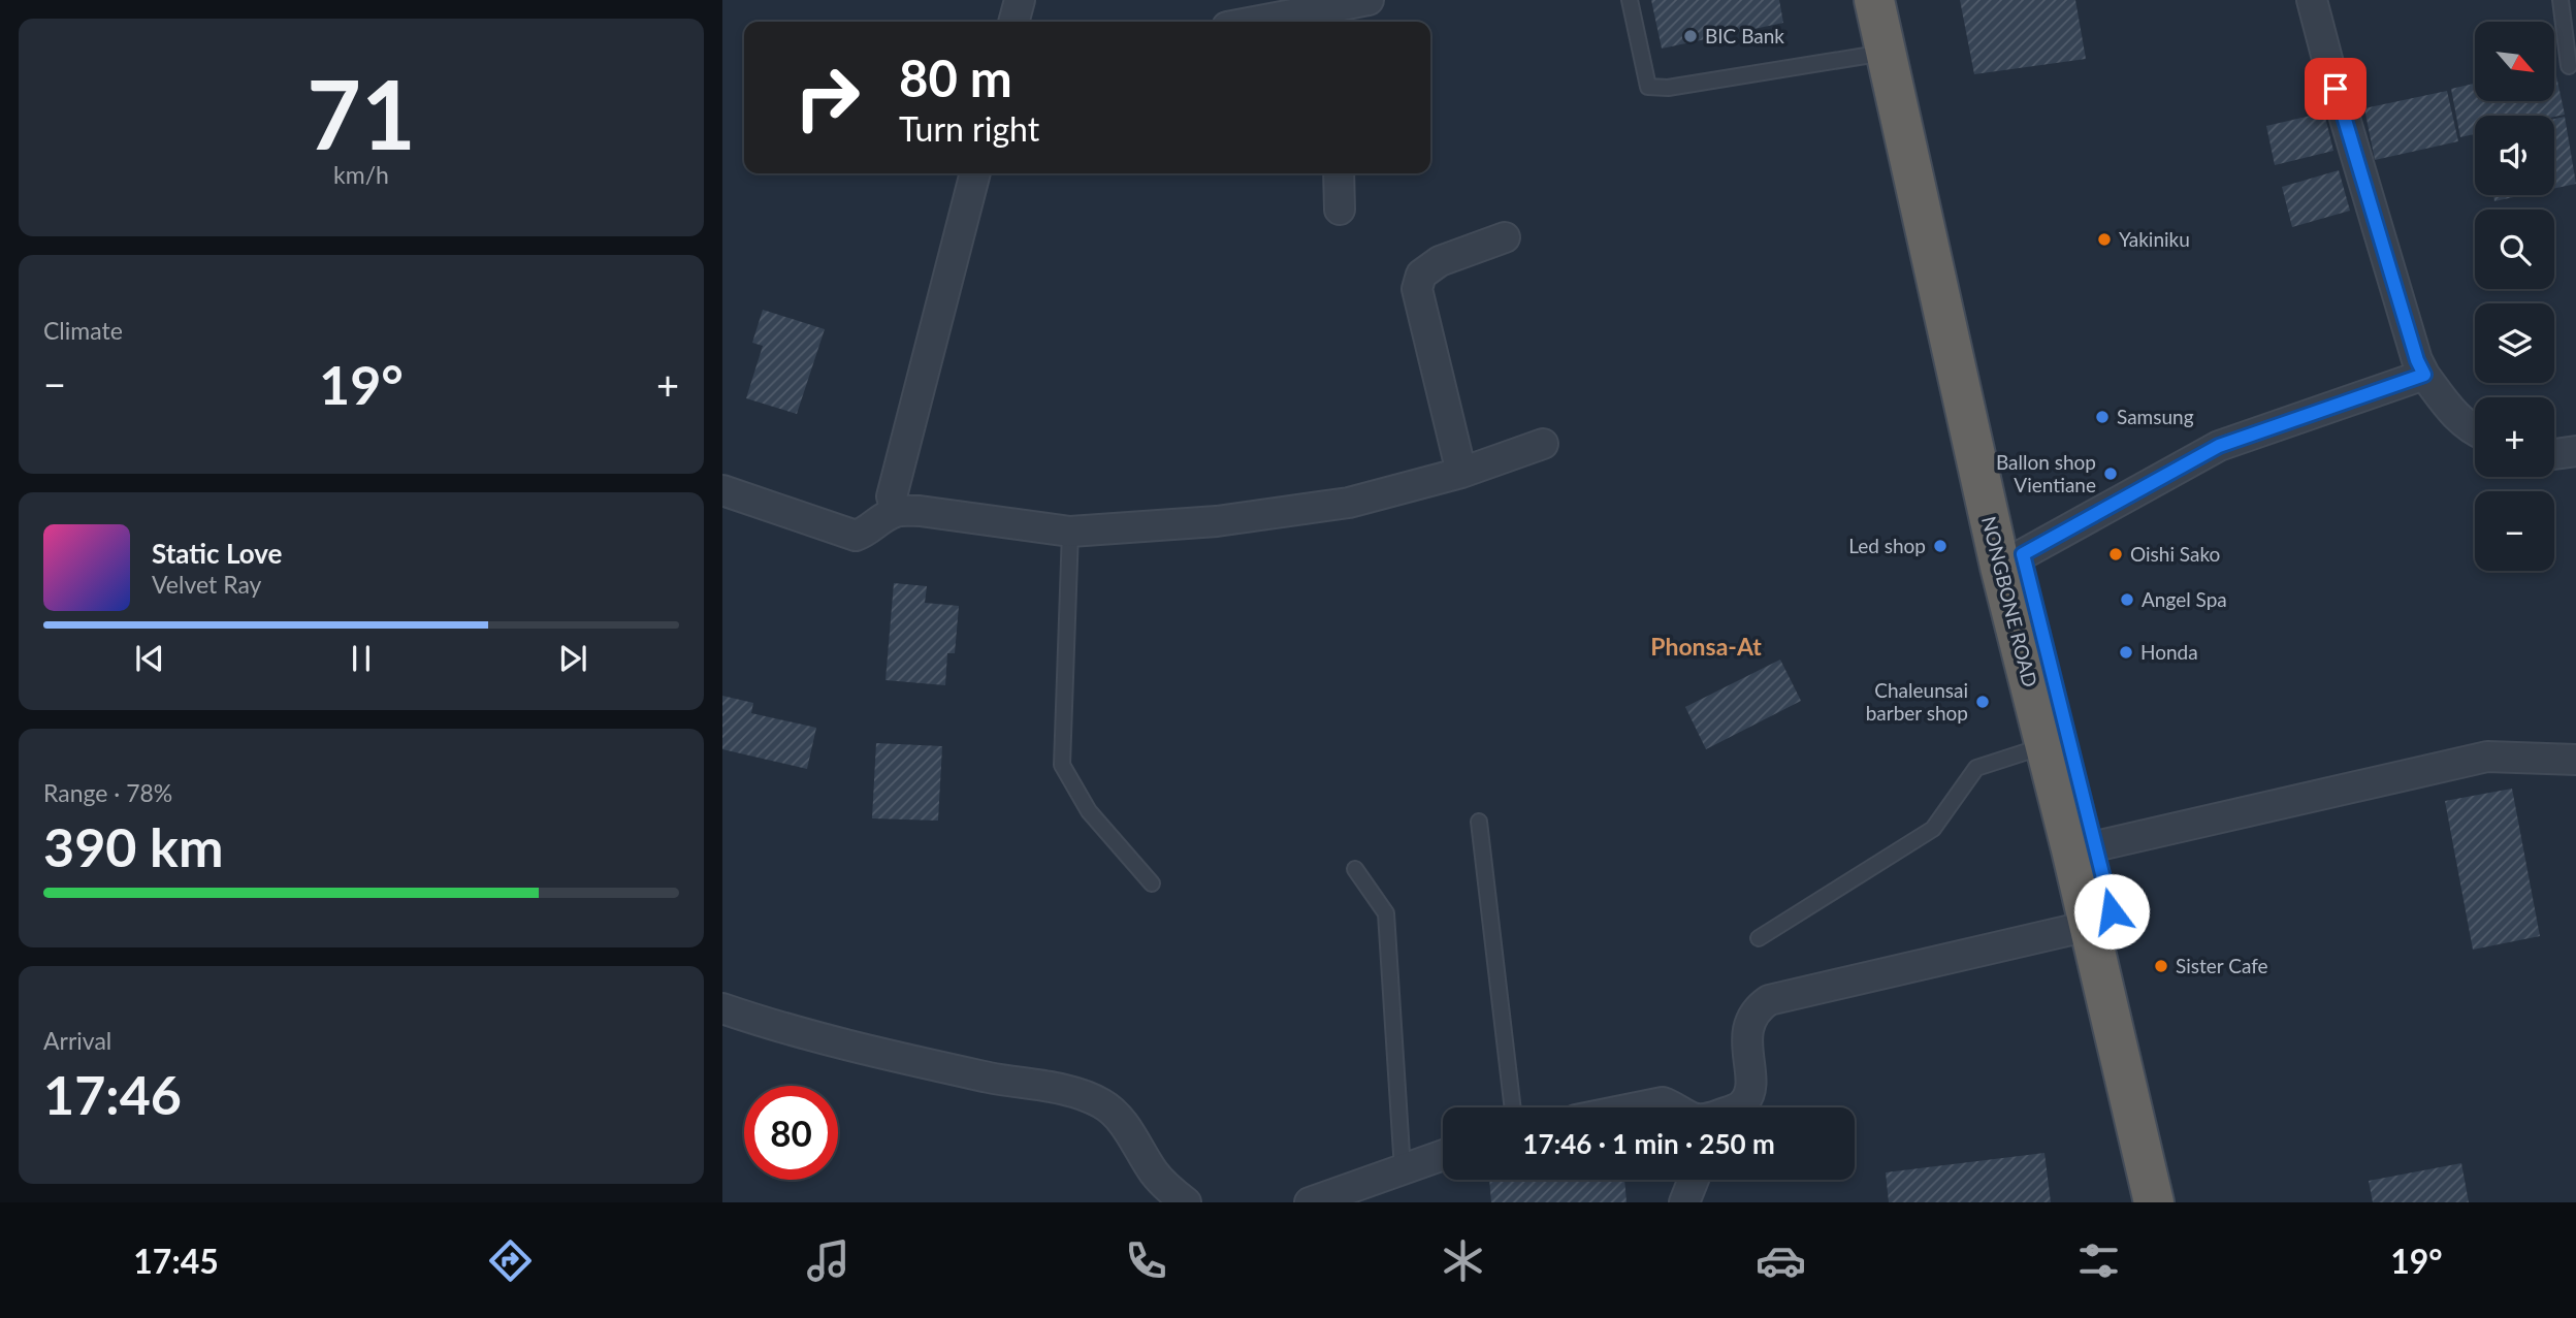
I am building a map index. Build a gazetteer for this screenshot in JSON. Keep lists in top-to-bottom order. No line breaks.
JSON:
{"streets":{"highway":["NONGBONE ROAD"]},"districts":["Phonsa-At"],"places":["BIC Bank","Yakiniku","Samsung","Ballon shop Vientiane","Led shop","Oishi Sako","Angel Spa","Honda","Chaleunsai barber shop","Sister Cafe"],"north":"bottom right","page":{"tile":[["71","km/h"],"Climate",["Range · 78%","390 km"],["Arrival","17:46"]],"map_buttons":["+","−"],"turn":["80 m","Turn right"],"heat":["−","19°","+"],"song":["Static Love","Velvet Ray"],"limit":"80","trip":"17:46 · 1 min · 250 m","tabs":["17:45","19°"]}}
